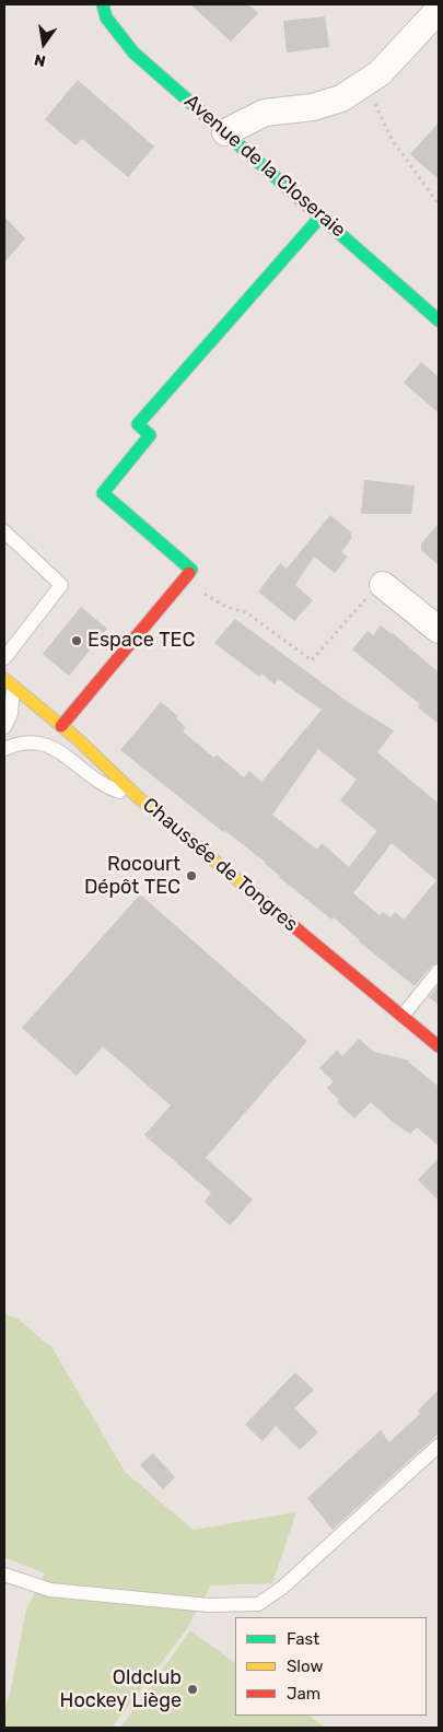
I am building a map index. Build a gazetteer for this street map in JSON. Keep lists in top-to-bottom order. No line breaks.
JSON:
{"streets":{"street":["Avenue de la Closeraie","Chaussée de Tongres"]},"places":["Espace TEC","Rocourt Dépôt TEC","Oldclub Hockey Liège"],"legend":["Fast","Slow","Jam"],"north":"bottom"}
